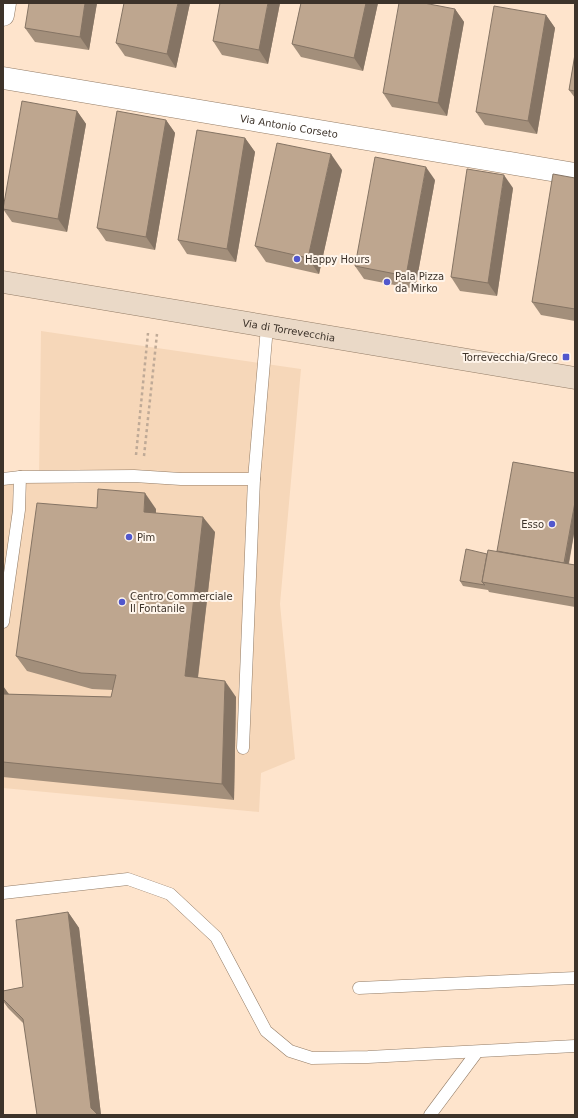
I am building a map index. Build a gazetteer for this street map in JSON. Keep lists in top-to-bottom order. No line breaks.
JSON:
{"streets":{"main road":["Via di Torrevecchia"],"street":["Via Antonio Corseto"]},"places":{"other":["Happy Hours","Pala Pizza da Mirko","Esso","Pim","Centro Commerciale Il Fontanile"],"transit":["Torrevecchia/Greco"]}}
